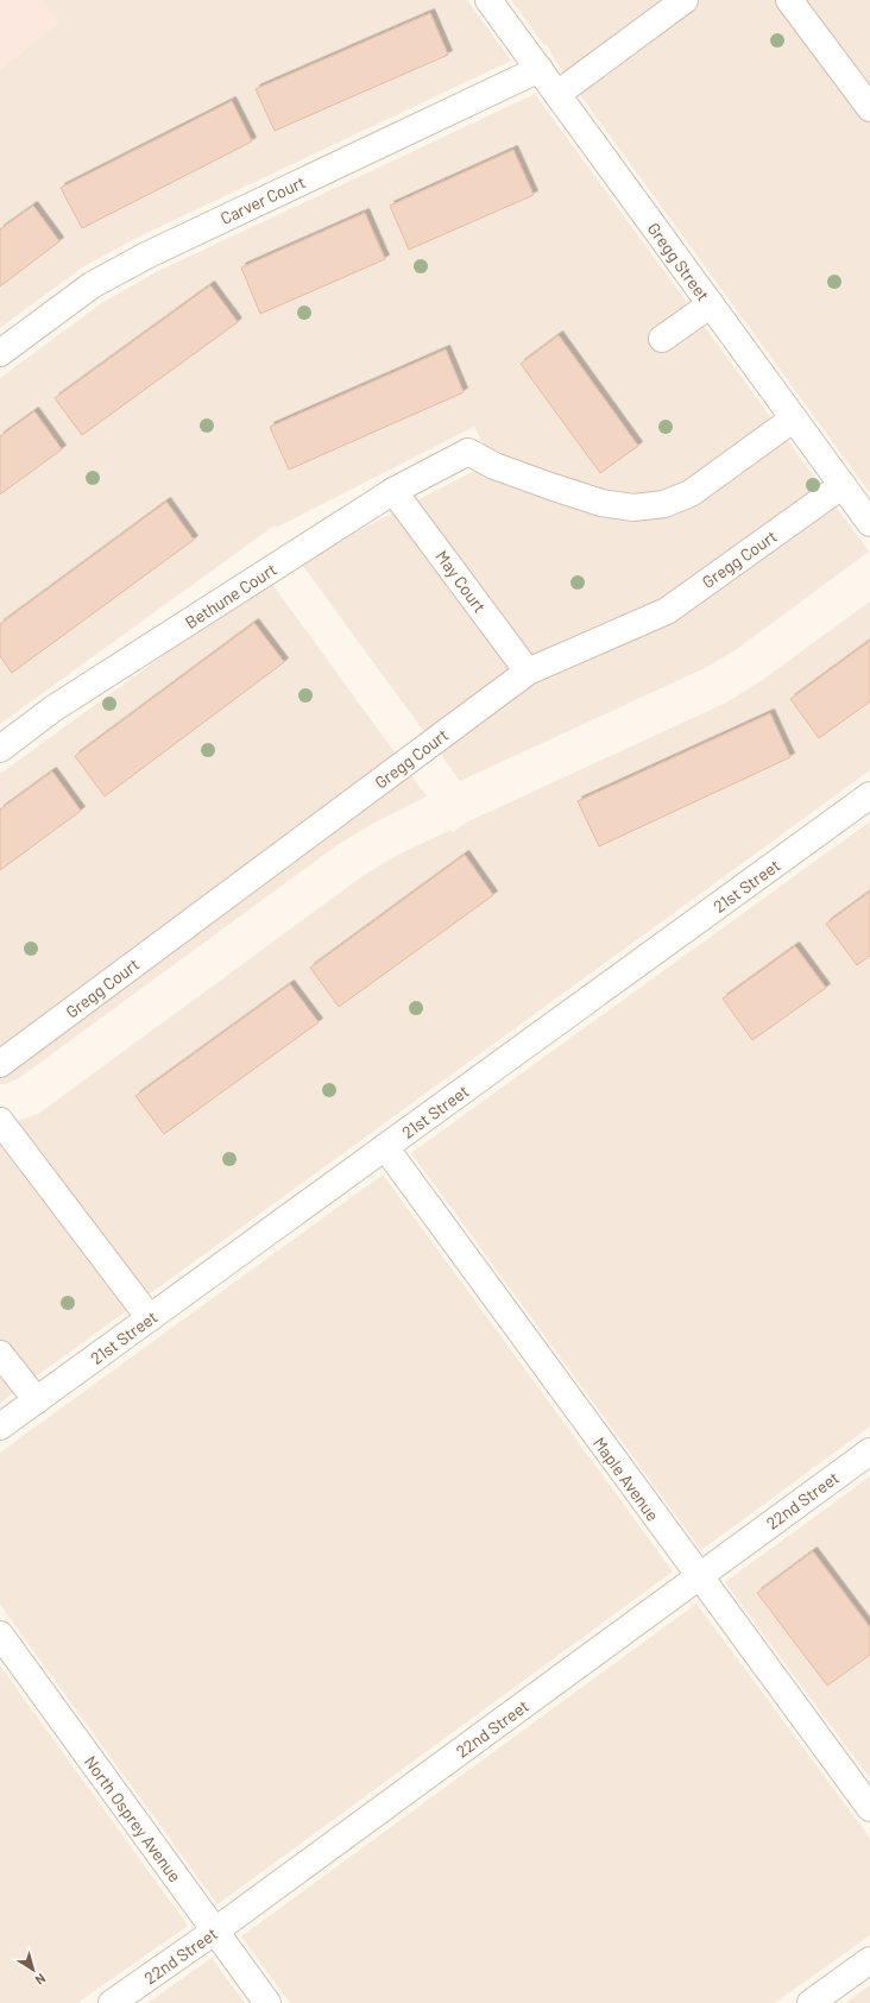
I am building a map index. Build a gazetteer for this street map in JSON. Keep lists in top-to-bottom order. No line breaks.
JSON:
{"streets":{"street":["Carver Court","Gregg Street","Gregg Court","May Court","Bethune Court","21st Street","Maple Avenue","22nd Street","North Osprey Avenue"]},"crossings":[["Carver Court","Gregg Street"],["Gregg Street","Gregg Court"],["Gregg Street","Bethune Court"],["Gregg Court","May Court"],["May Court","Bethune Court"],["21st Street","Maple Avenue"],["Maple Avenue","22nd Street"],["22nd Street","North Osprey Avenue"]],"north":"bottom right"}
